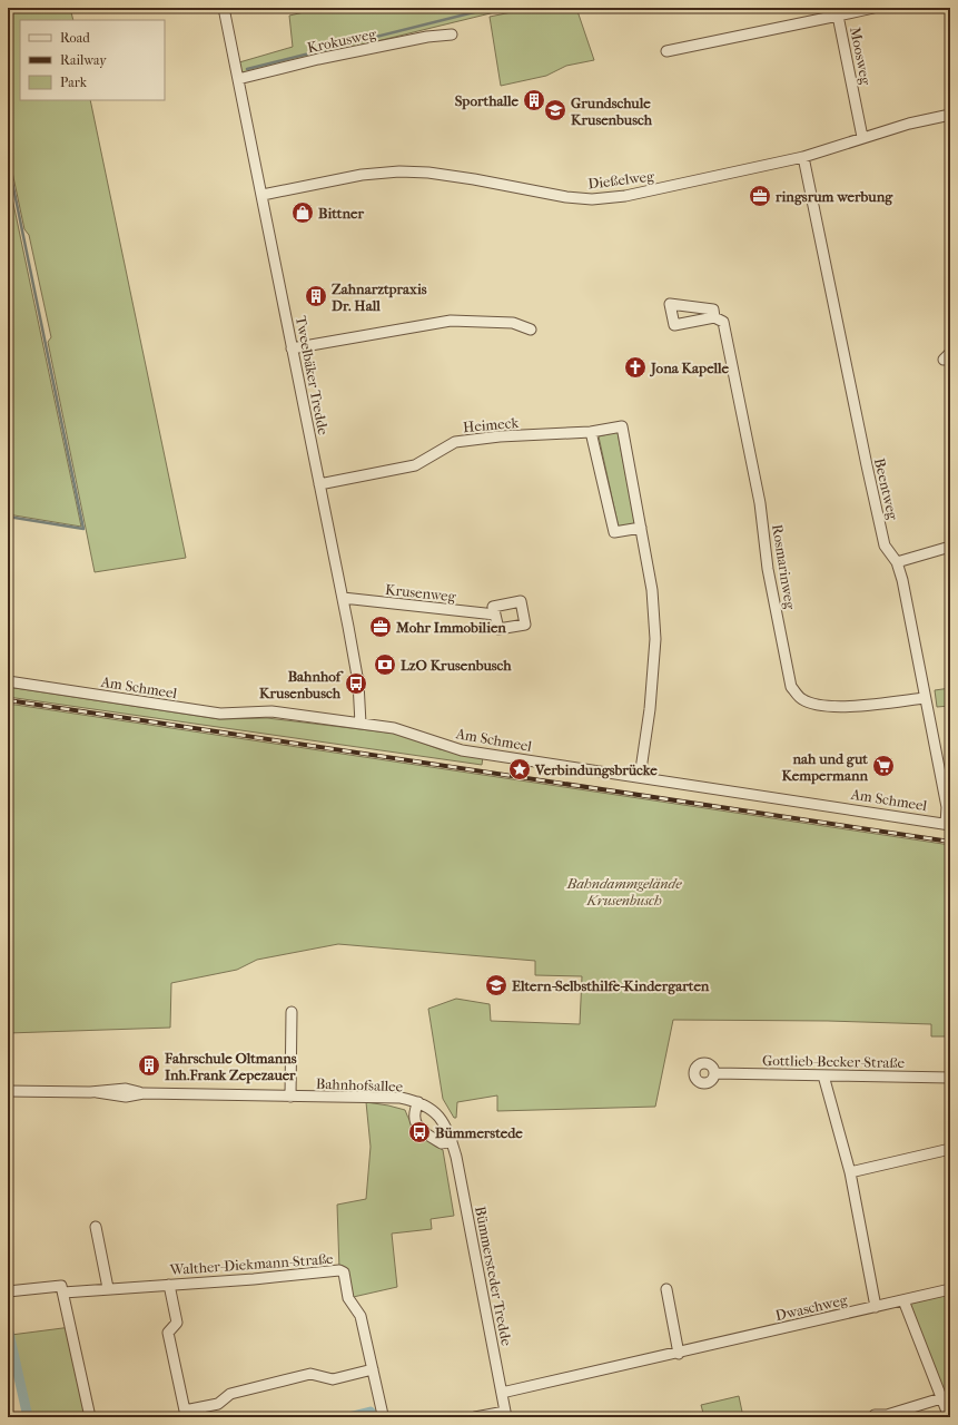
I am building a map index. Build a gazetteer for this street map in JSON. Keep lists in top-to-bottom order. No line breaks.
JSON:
{"streets":{"street":["Krokusweg","Moosweg","Dießelweg","Tweelbäker Tredde","Heimeck","Beentweg","Rosmarinweg","Krusenweg","Am Schmeel","Gottlieb-Becker-Straße","Bahnhofsallee","Walther-Diekmann-Straße","Bümmersteder Tredde","Dwaschweg"]},"crossings":[["Krokusweg","Tweelbäker Tredde"],["Moosweg","Dießelweg"],["Dießelweg","Tweelbäker Tredde"],["Dießelweg","Beentweg"],["Tweelbäker Tredde","Heimeck"],["Tweelbäker Tredde","Krusenweg"],["Tweelbäker Tredde","Am Schmeel"],["Heimeck","Am Schmeel"],["Beentweg","Rosmarinweg"],["Beentweg","Am Schmeel"],["Bahnhofsallee","Bümmersteder Tredde"],["Bümmersteder Tredde","Dwaschweg"]],"parks":["Bahndammgelände Krusenbusch"],"places":{"building":["Sporthalle","Zahnarztpraxis Dr. Hall","Fahrschule Oltmanns Inh.Frank Zepezauer"],"school or university":["Grundschule Krusenbusch","Eltern-Selbsthilfe-Kindergarten"],"office":["ringsrum werbung","Mohr Immobilien"],"shop":["Bittner"],"church":["Jona Kapelle"],"bank":["LzO Krusenbusch"],"bus stop":["Bahnhof Krusenbusch","Bümmerstede"],"supermarket":["nah und gut Kempermann"],"place":["Verbindungsbrücke"]},"legend":["Road","Railway","Park"]}
